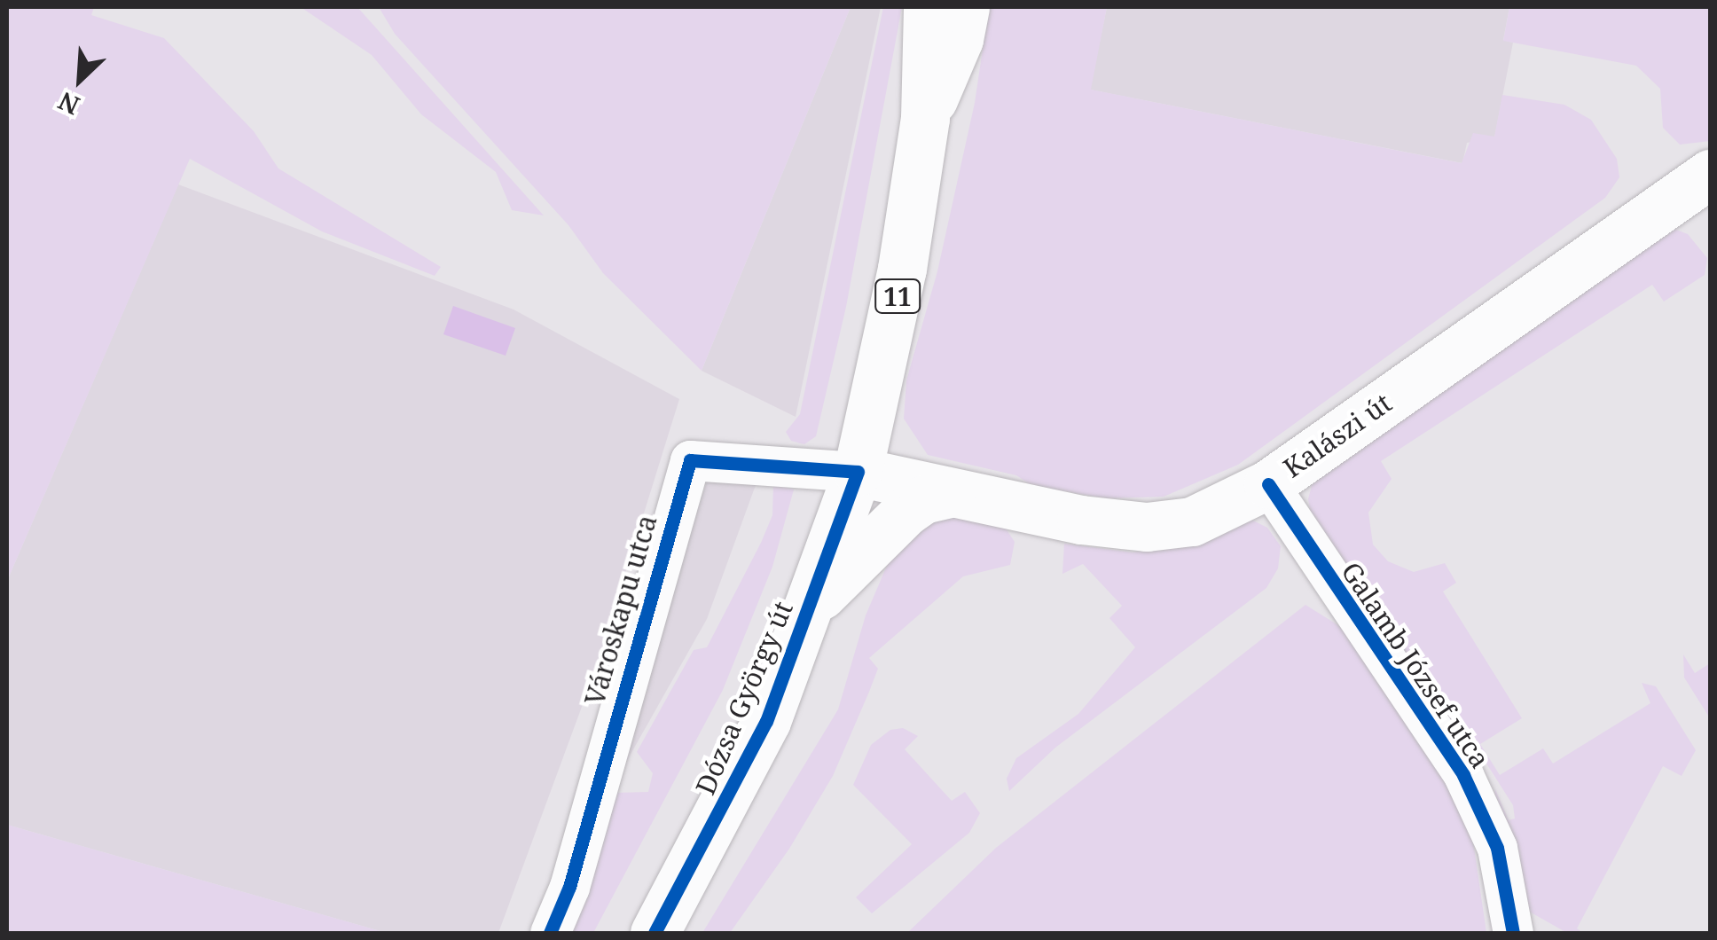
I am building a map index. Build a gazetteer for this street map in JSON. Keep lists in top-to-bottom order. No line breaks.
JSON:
{"streets":{"main road":["11","Kalászi út","Dózsa György út"],"street":["Városkapu utca","Galamb József utca"]},"crossings":[["11","Kalászi út"],["11","Városkapu utca"],["11","Dózsa György út"],["Kalászi út","Városkapu utca"],["Kalászi út","Galamb József utca"],["Kalászi út","Dózsa György út"],["Városkapu utca","Dózsa György út"]],"north":"bottom left"}
